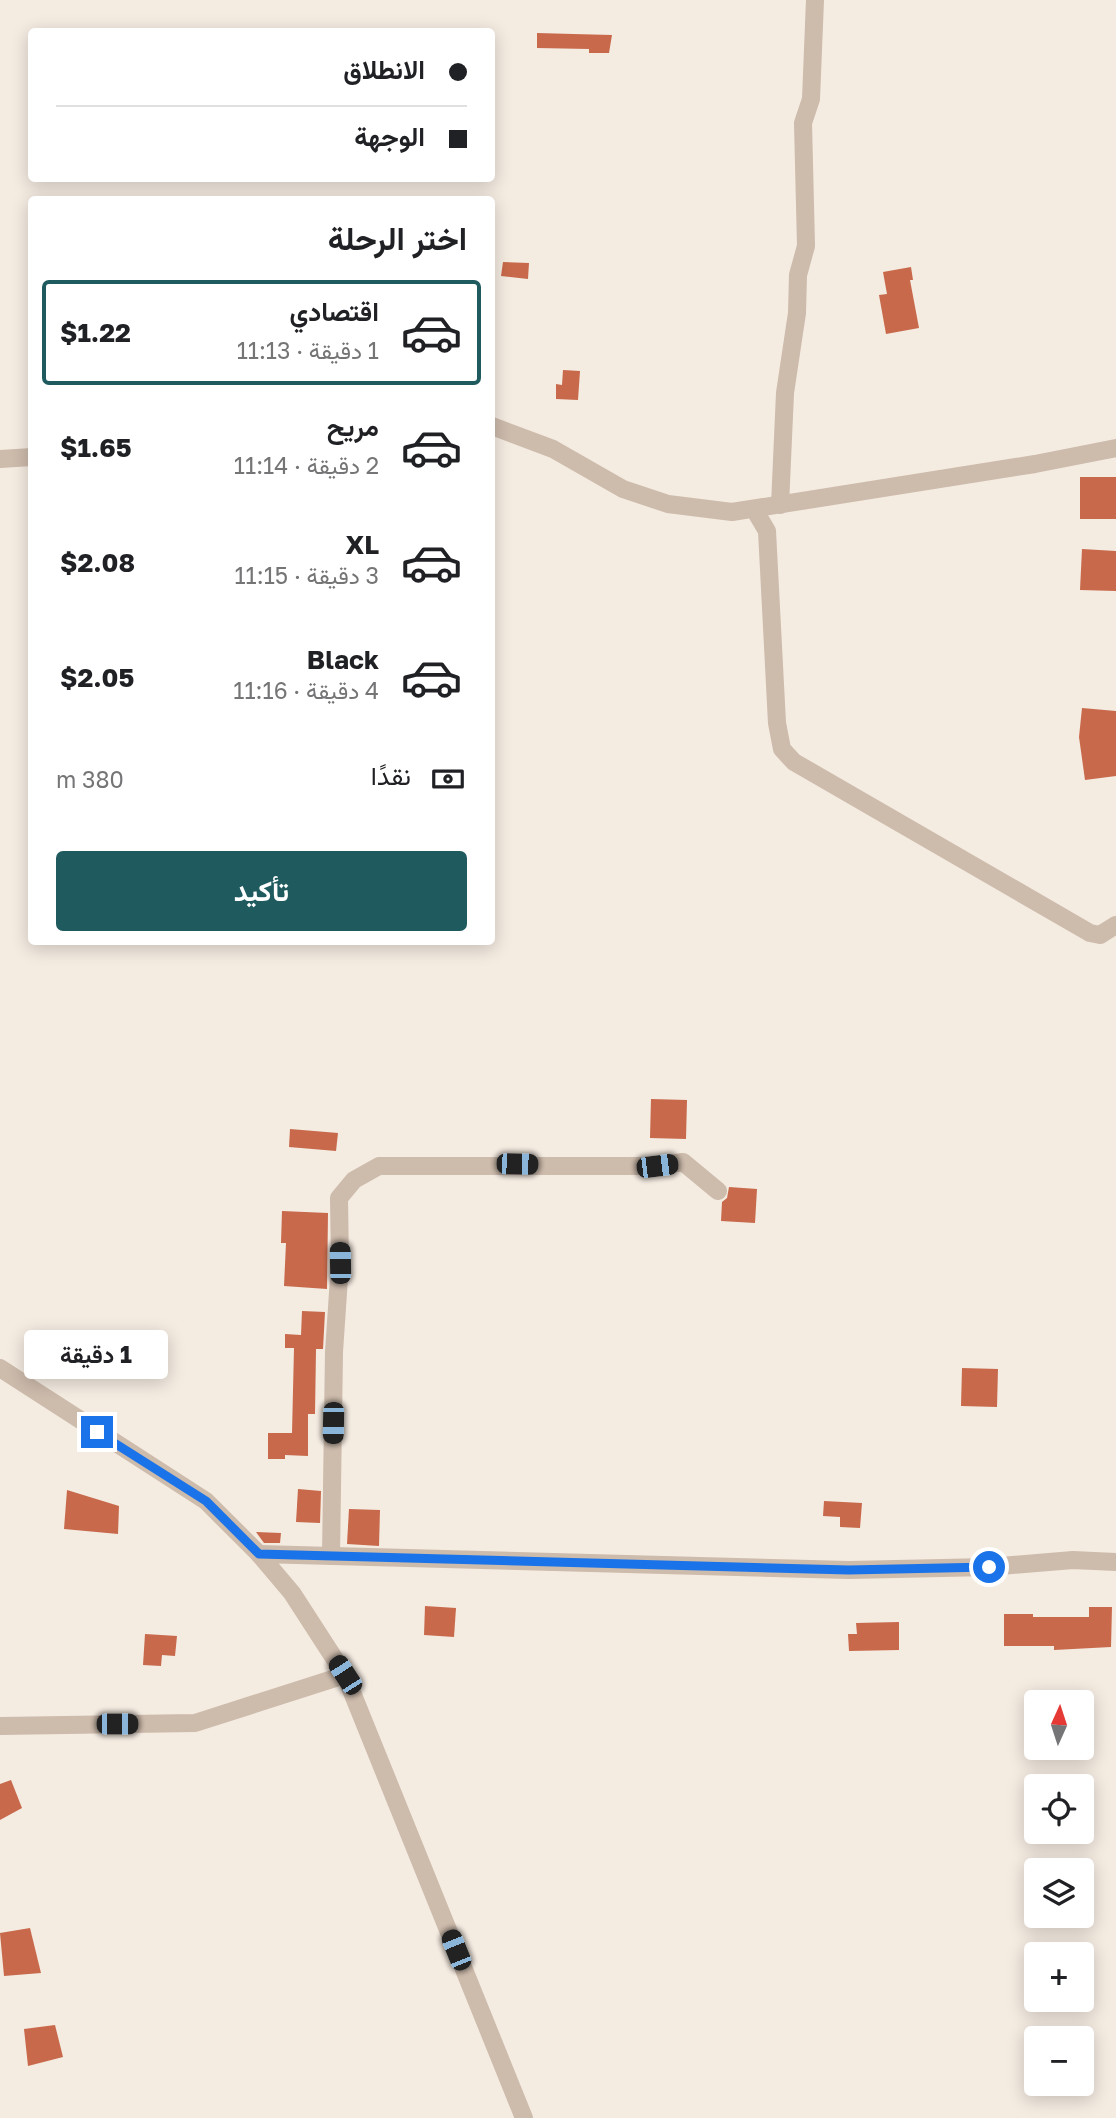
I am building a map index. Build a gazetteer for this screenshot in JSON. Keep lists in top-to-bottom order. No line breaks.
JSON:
{"north":"top","page":{"banner":["الانطلاق","الوجهة"],"heading":"اختر الرحلة","list":[{"name":"اقتصادي","note":"1 دقيقة · 11:13","value":"$1.22"},{"name":"مريح","note":"2 دقيقة · 11:14","value":"$1.65"},{"name":"XL","note":"3 دقيقة · 11:15","value":"$2.08"},{"name":"Black","note":"4 دقيقة · 11:16","value":"$2.05"}],"pay":["نقدًا","380 m"],"buttons":"تأكيد","bubble":"1 دقيقة","map_buttons":["+","−"]}}
